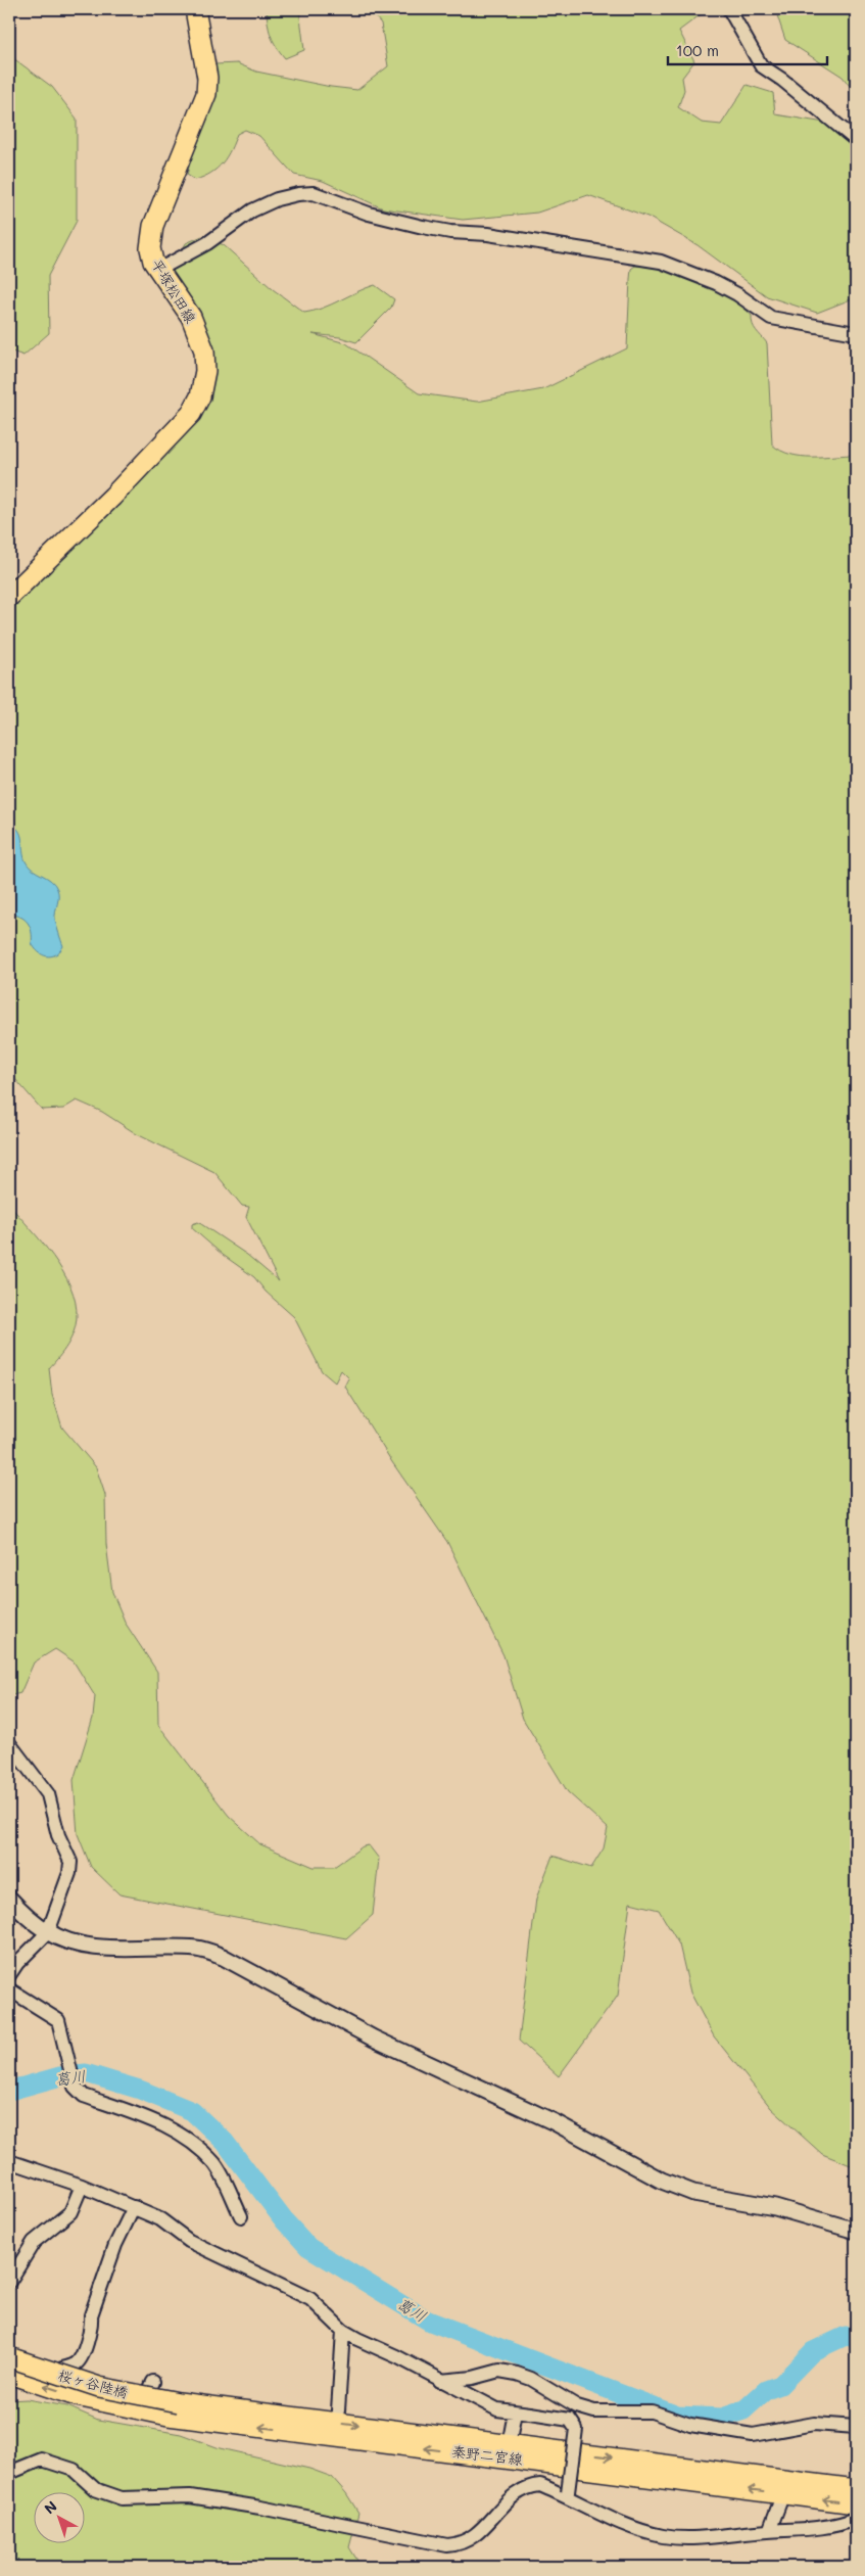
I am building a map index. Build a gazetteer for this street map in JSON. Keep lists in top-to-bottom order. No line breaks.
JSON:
{"streets":{"main road":["平塚松田線","桜ヶ谷陸橋","秦野二宮線"]},"crossings":[["桜ヶ谷陸橋","秦野二宮線"]],"water":["葛川"],"scale_bar":"100 m","north":"top left"}
